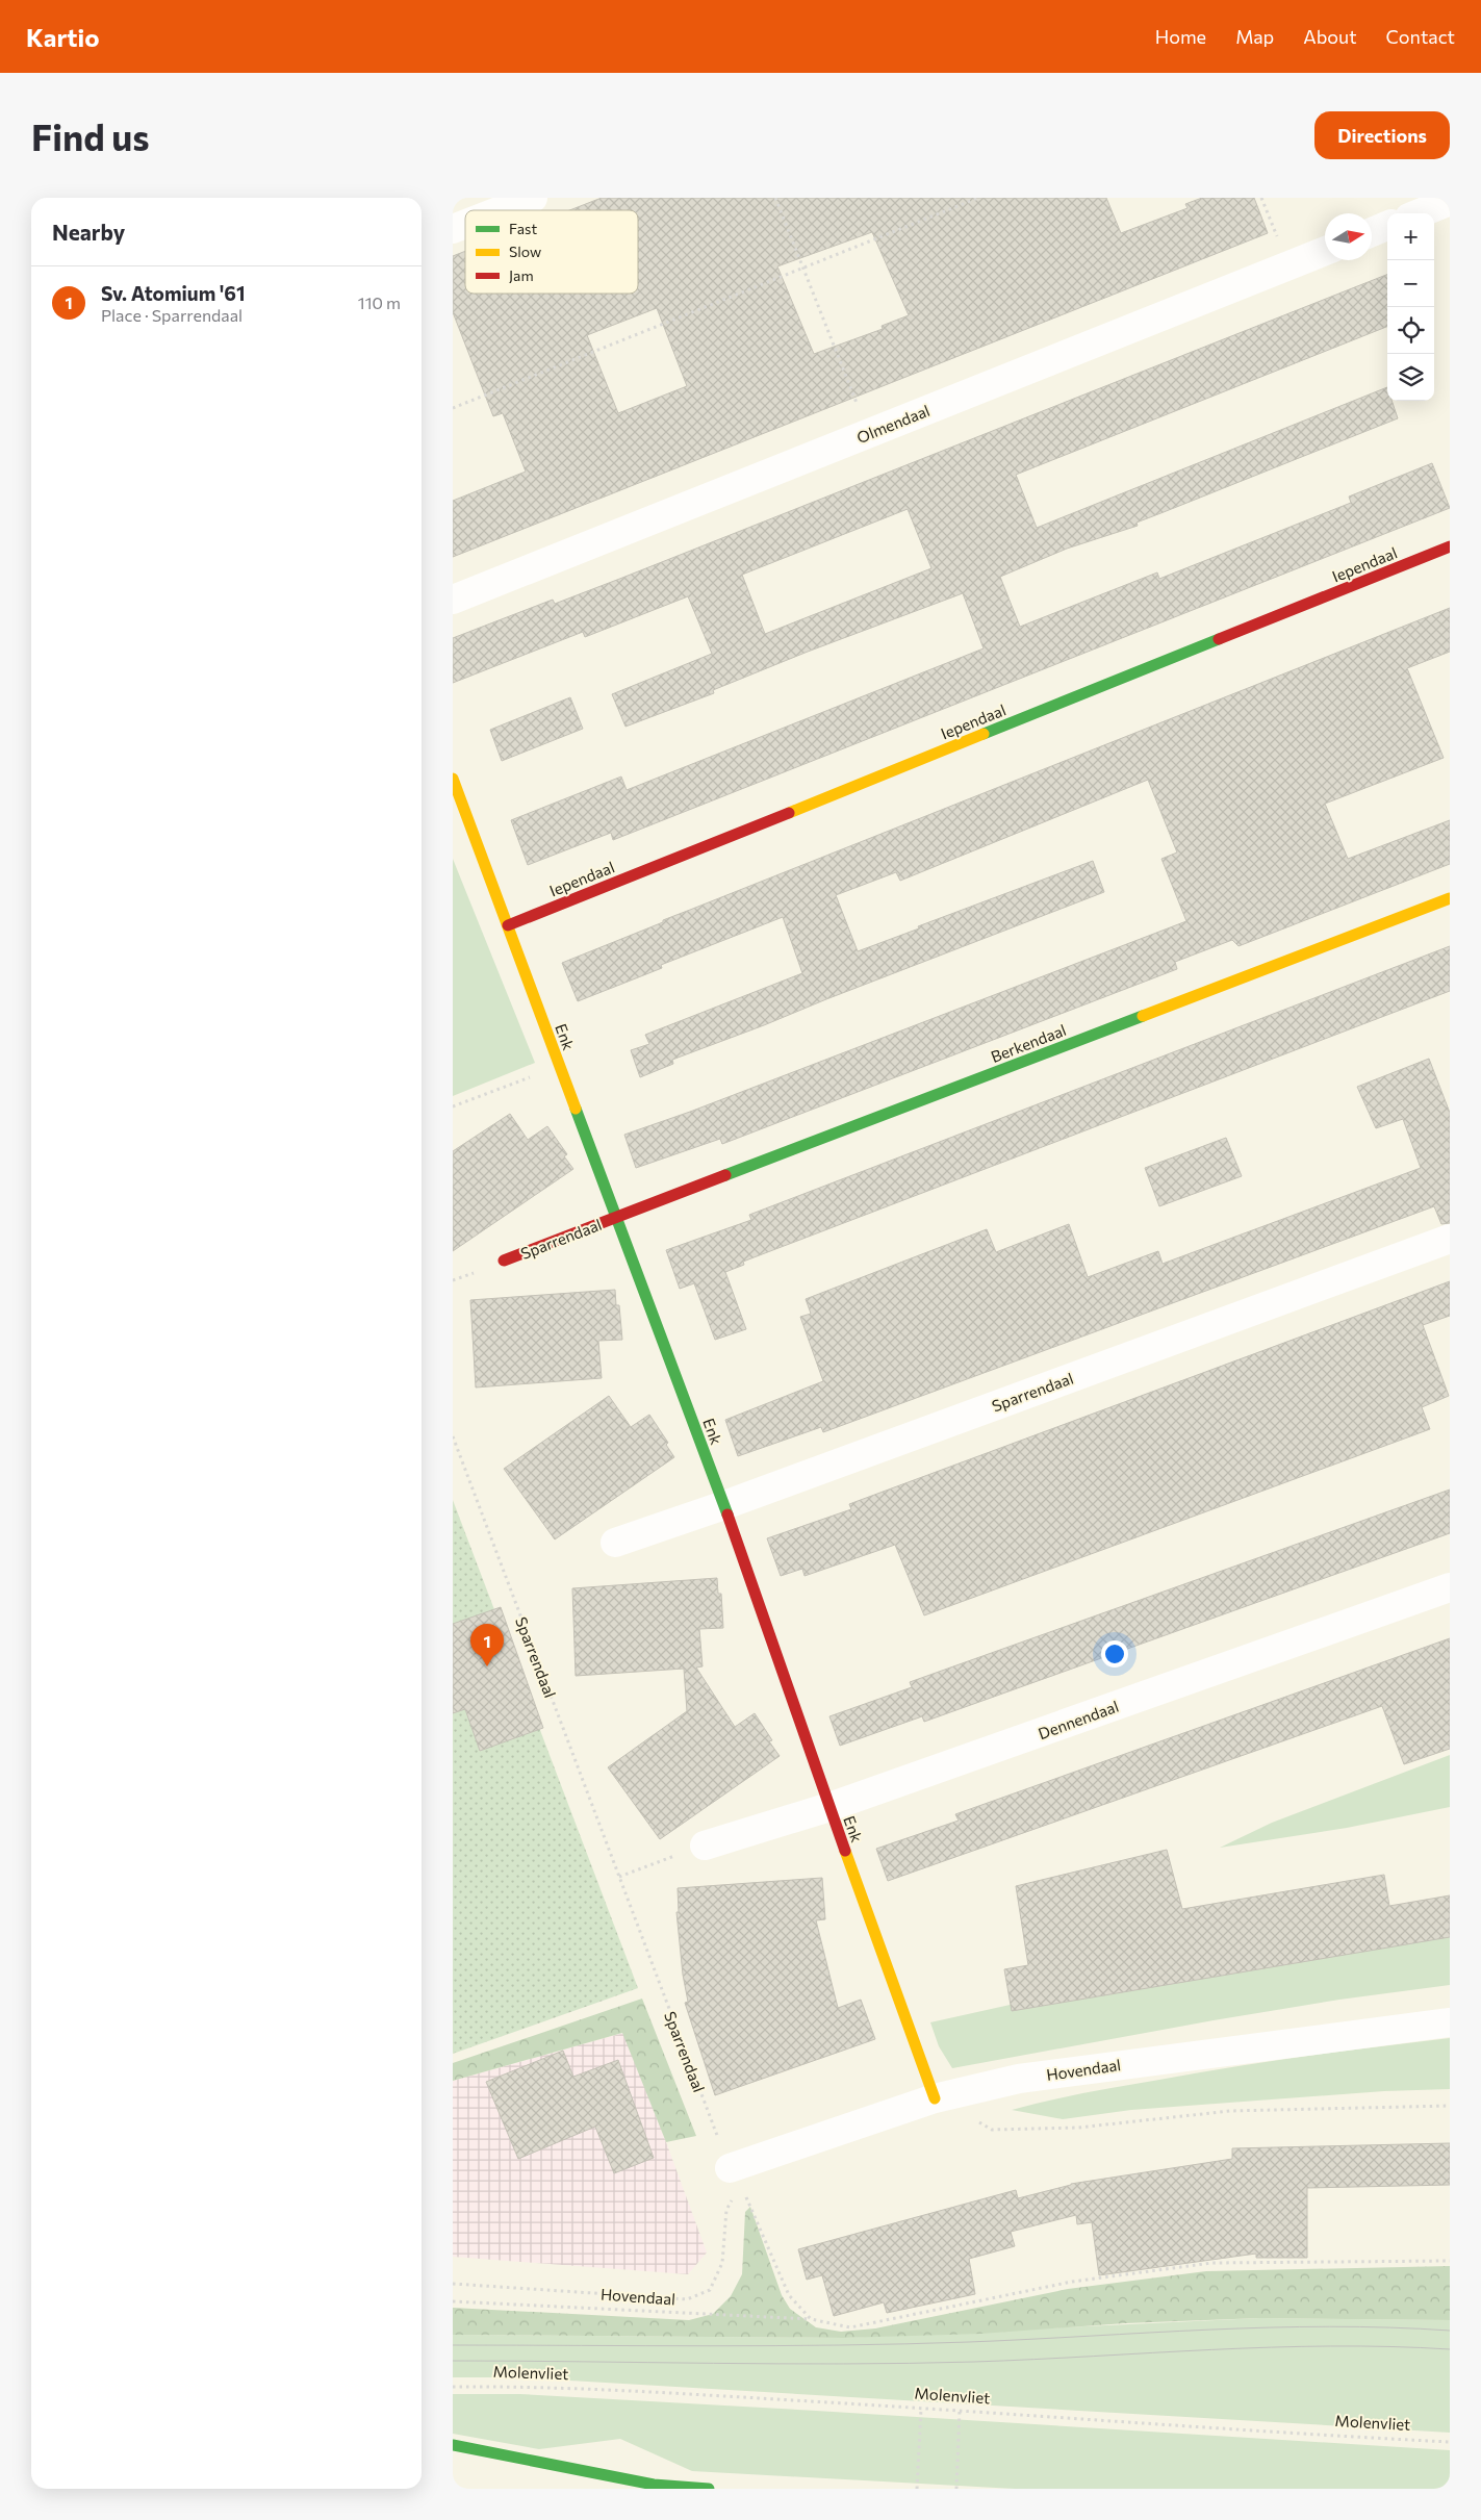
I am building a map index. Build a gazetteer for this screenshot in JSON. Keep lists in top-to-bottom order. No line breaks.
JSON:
{"streets":{"street":["Olmendaal","Iependaal","Enk","Berkendaal","Sparrendaal","Dennendaal","Hovendaal"],"path":["Molenvliet"]},"crossings":[["Iependaal","Enk"],["Enk","Berkendaal"],["Enk","Sparrendaal"],["Enk","Dennendaal"],["Enk","Hovendaal"],["Berkendaal","Sparrendaal"],["Sparrendaal","Hovendaal"]],"legend":["Fast","Slow","Jam"],"north":"right","page":{"header":"Kartio","nav":["Home","Map","About","Contact"],"buttons":"Directions","title":"Find us","heading":"Nearby","map_buttons":["+","−"],"list":[{"mark":"1","name":"Sv. Atomium '61","note":"Place · Sparrendaal","value":"110 m"}],"pins":"1"}}
